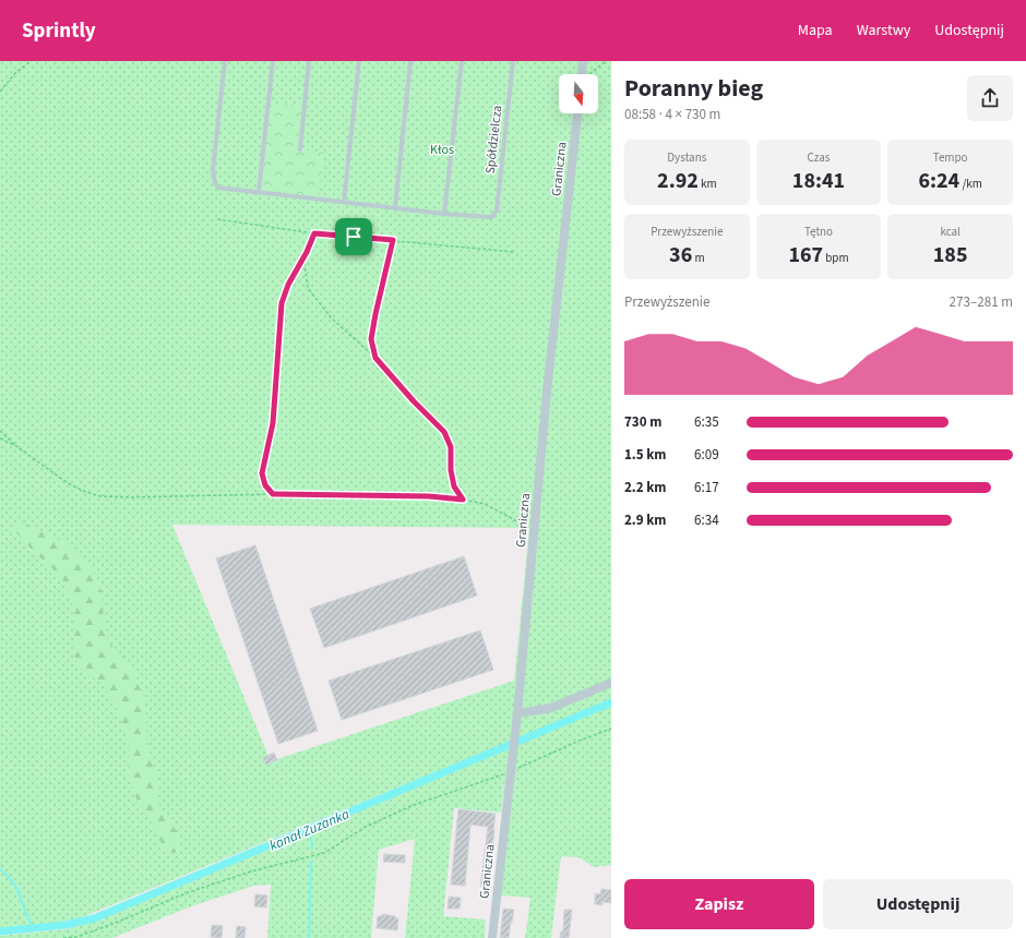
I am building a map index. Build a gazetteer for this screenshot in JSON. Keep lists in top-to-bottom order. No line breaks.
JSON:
{"streets":{"street":["Graniczna"],"lane":["Spółdzielcza"]},"water":["kanał Zuzanka"],"parks":["Kłos"],"north":"bottom","page":{"header":"Sprintly","nav":["Mapa","Warstwy","Udostępnij"],"heading":["Poranny bieg","08:58 · 4 × 730 m"],"stats":[["Dystans","2.92 km"],["Czas","18:41"],["Tempo","6:24 /km"],["Przewyższenie","36 m"],["Tętno","167 bpm"],["kcal","185"]],"chart":["Przewyższenie","273–281 m"],"list":[{"name":"730 m","note":"6:35"},{"name":"1.5 km","note":"6:09"},{"name":"2.2 km","note":"6:17"},{"name":"2.9 km","note":"6:34"}],"buttons":["Zapisz","Udostępnij"]}}
